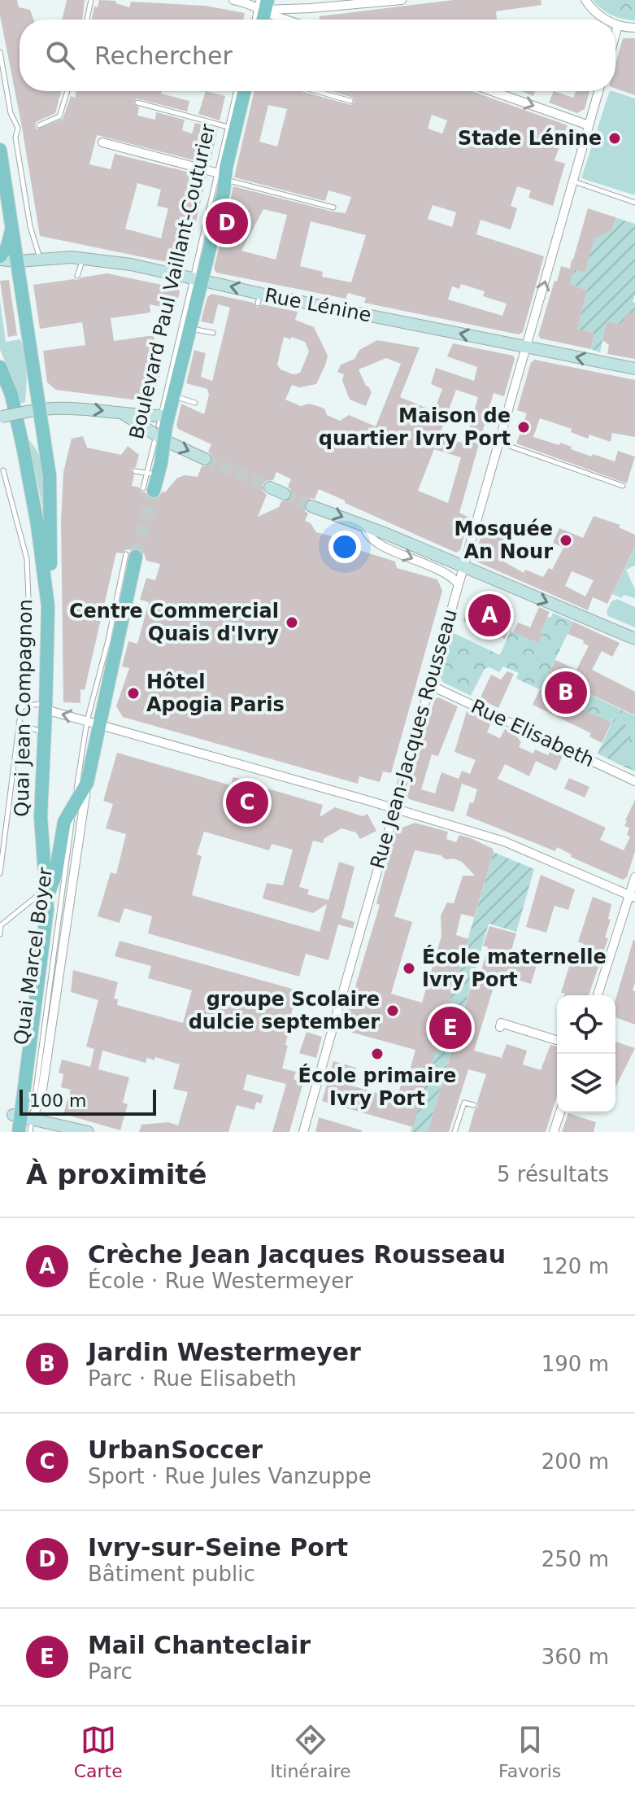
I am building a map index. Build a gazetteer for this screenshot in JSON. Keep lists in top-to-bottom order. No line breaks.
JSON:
{"streets":{"main road":["Boulevard Paul Vaillant-Couturier","Rue Lénine","Quai Jean Compagnon","Quai Marcel Boyer"],"street":["Rue Elisabeth","Rue Jean-Jacques Rousseau"]},"crossings":[["Boulevard Paul Vaillant-Couturier","Rue Lénine"],["Rue Lénine","Rue Jean-Jacques Rousseau"],["Quai Jean Compagnon","Quai Marcel Boyer"],["Rue Elisabeth","Rue Jean-Jacques Rousseau"]],"one_way":["Rue Lénine"],"places":["Stade Lénine","Maison de quartier Ivry Port","Mosquée An Nour","Centre Commercial Quais d'Ivry","Hôtel Apogia Paris","École maternelle Ivry Port","groupe Scolaire dulcie september","École primaire Ivry Port"],"scale_bar":"100 m","page":{"search":"Rechercher","pins":["D","A","B","C","E"],"scale":"100 m","heading":["À proximité","5 résultats"],"list":[{"mark":"A","name":"Crèche Jean Jacques Rousseau","note":"École · Rue Westermeyer","value":"120 m"},{"mark":"B","name":"Jardin Westermeyer","note":"Parc · Rue Elisabeth","value":"190 m"},{"mark":"C","name":"UrbanSoccer","note":"Sport · Rue Jules Vanzuppe","value":"200 m"},{"mark":"D","name":"Ivry-sur-Seine Port","note":"Bâtiment public","value":"250 m"},{"mark":"E","name":"Mail Chanteclair","note":"Parc","value":"360 m"}],"nav":["Carte","Itinéraire","Favoris"]}}
